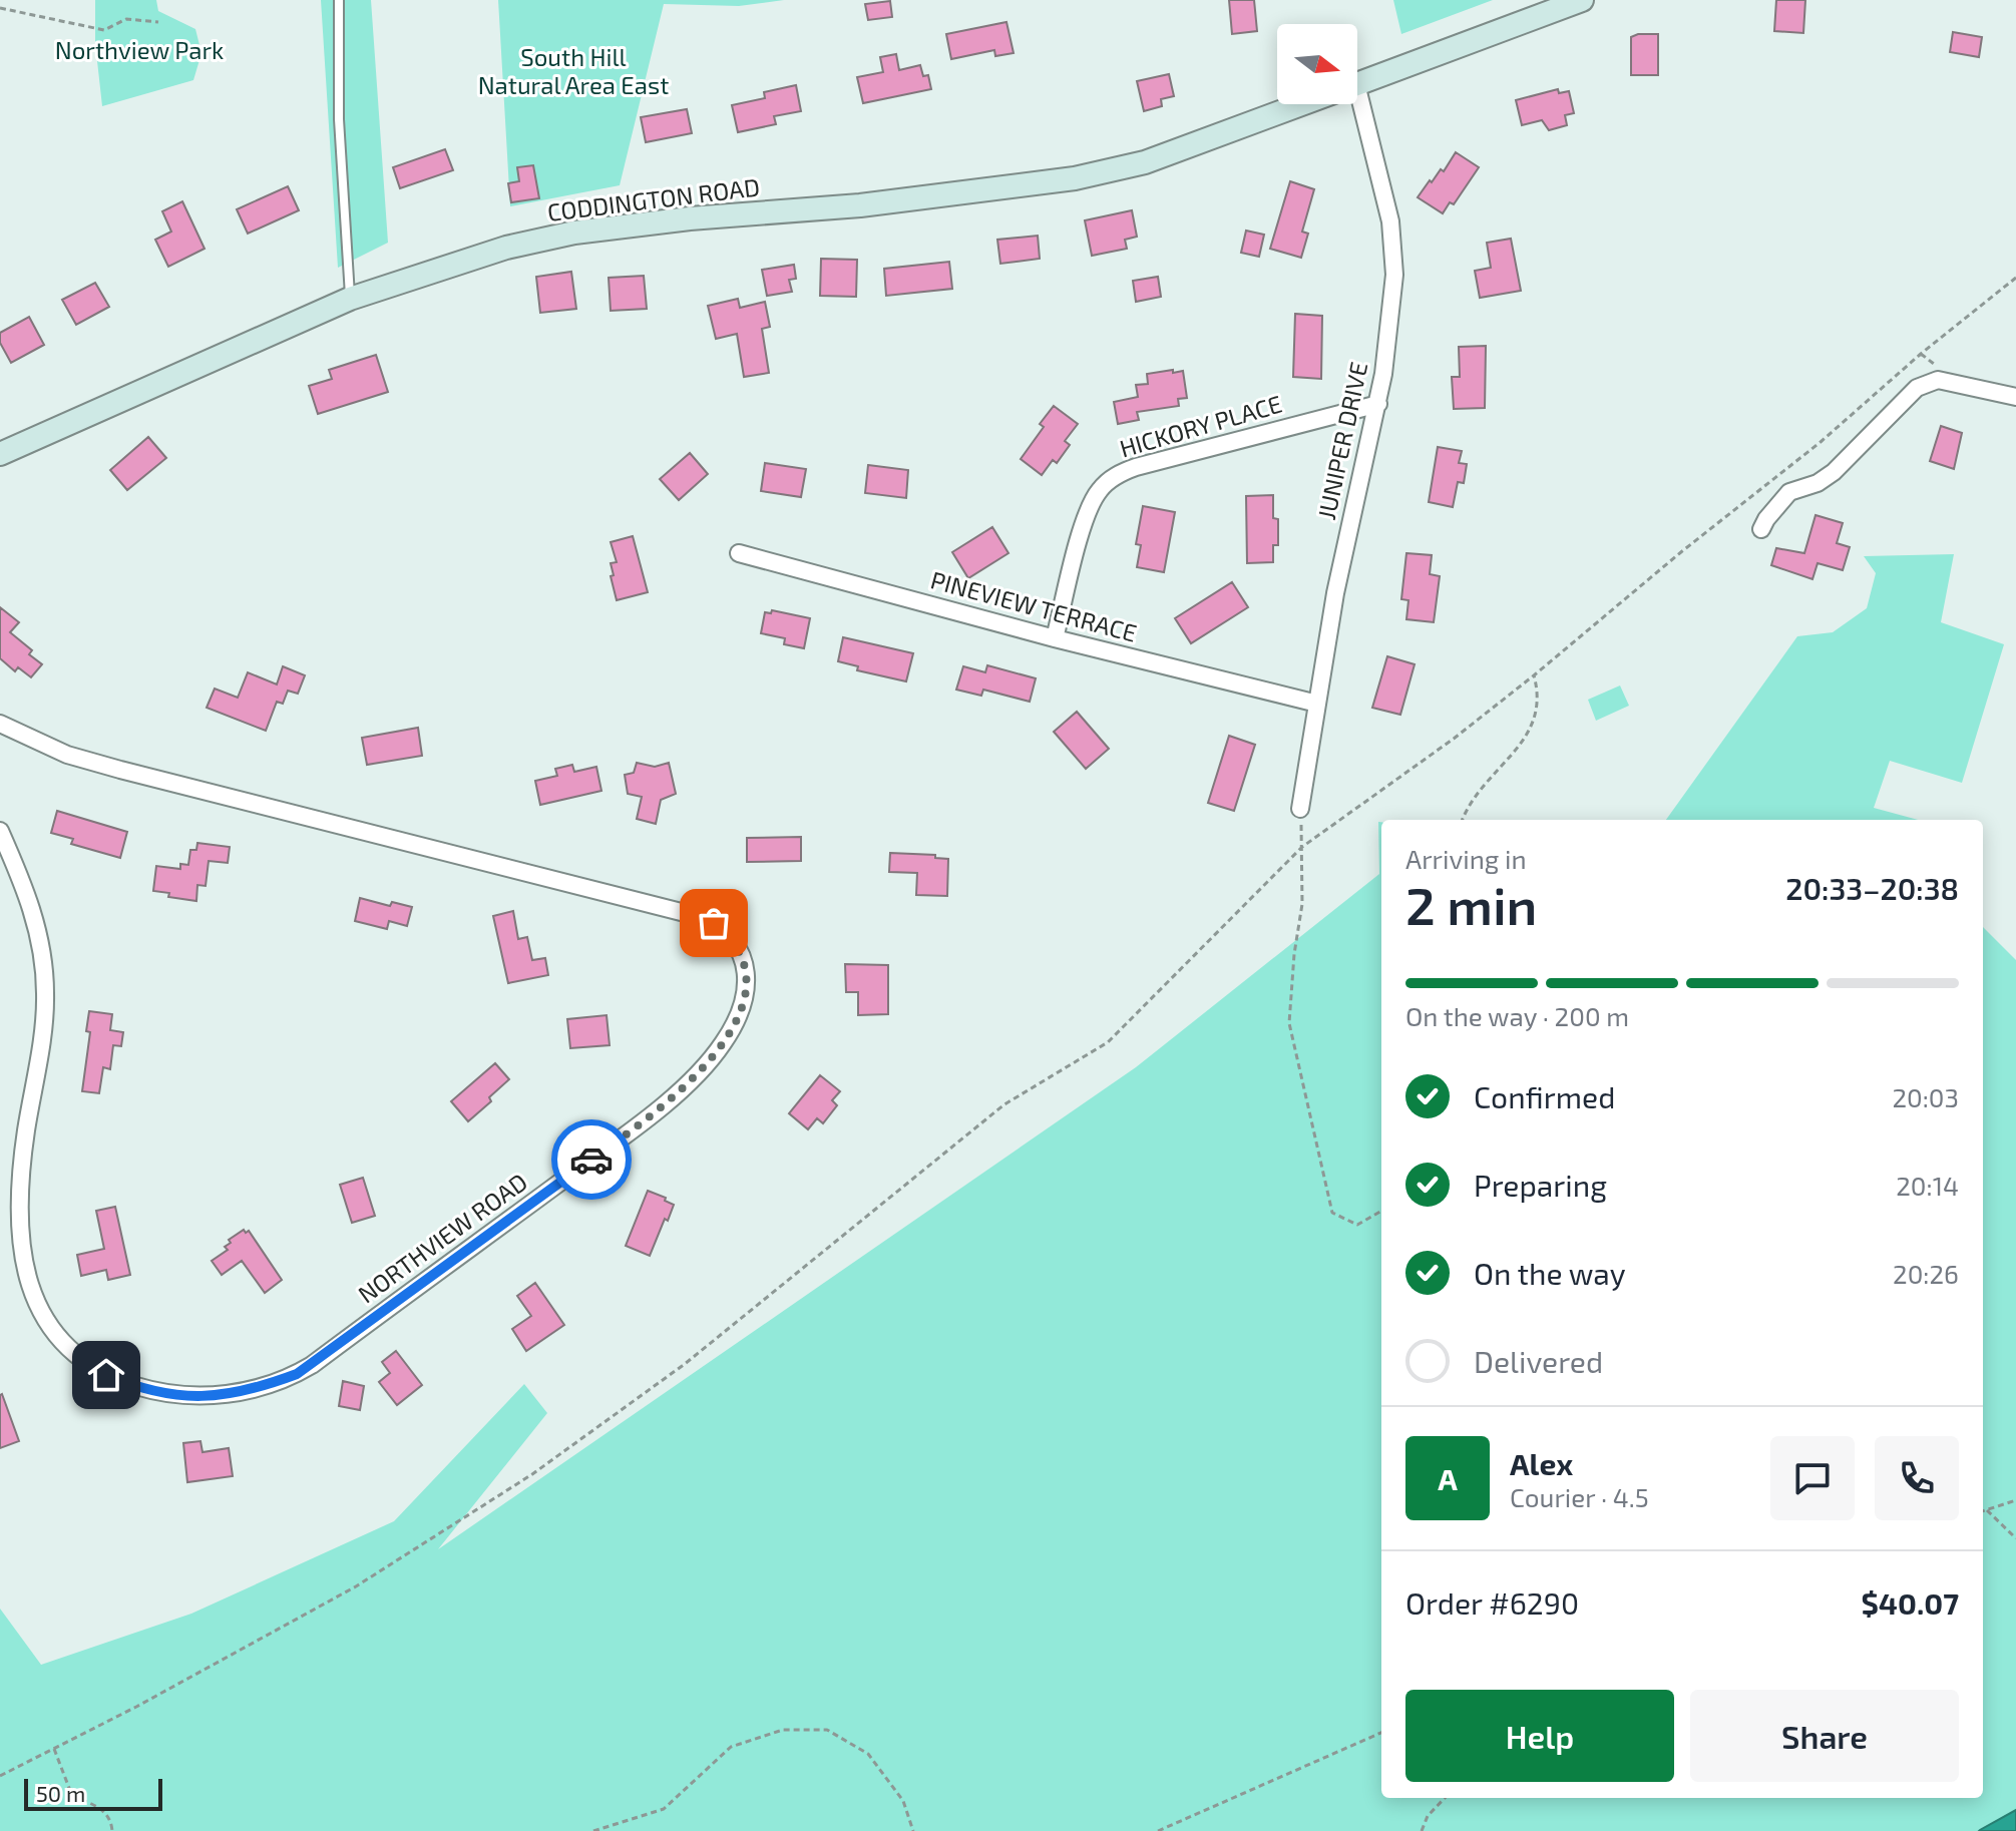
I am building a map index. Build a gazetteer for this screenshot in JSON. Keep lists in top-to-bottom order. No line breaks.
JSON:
{"streets":{"street":["CODDINGTON ROAD","HICKORY PLACE","JUNIPER DRIVE","PINEVIEW TERRACE","NORTHVIEW ROAD"]},"crossings":[["HICKORY PLACE","JUNIPER DRIVE"],["HICKORY PLACE","PINEVIEW TERRACE"],["JUNIPER DRIVE","PINEVIEW TERRACE"]],"parks":["Northview Park","South Hill Natural Area East"],"scale_bar":"50 m","north":"right","page":{"heading":["2 min","Arriving in","20:33–20:38"],"panel":["Alex","Courier · 4.5","Order #6290","$40.07"],"bar":"On the way · 200 m","list":[["Confirmed","20:03"],["Preparing","20:14"],["On the way","20:26"],"Delivered"],"round":"A","buttons":["Help","Share"],"scale":"50 m"}}
